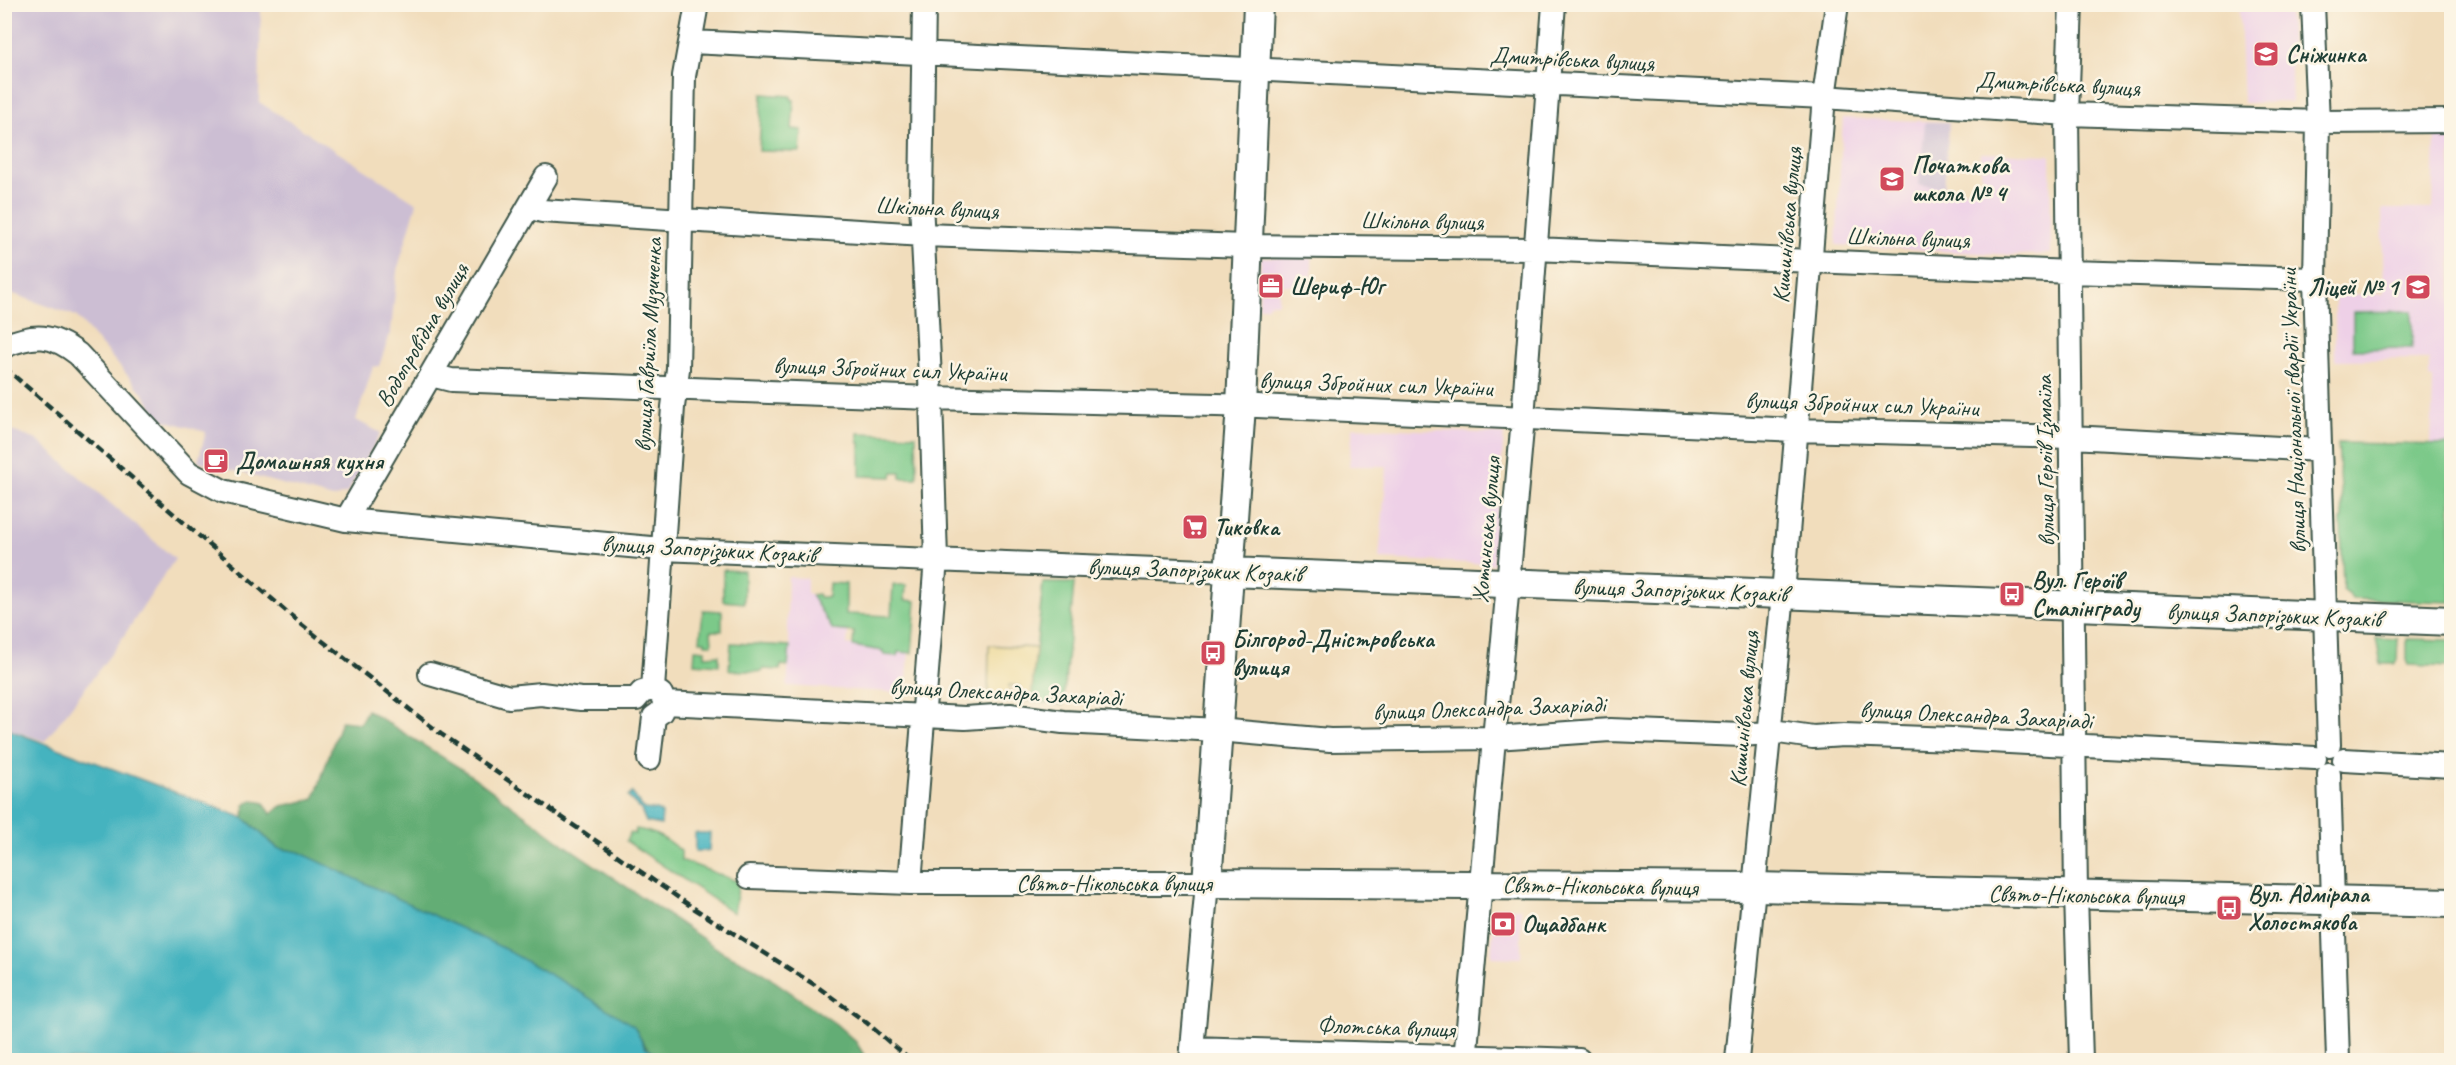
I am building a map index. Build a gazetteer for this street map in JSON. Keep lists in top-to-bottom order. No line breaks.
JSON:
{"streets":{"main road":["вулиця Запорізьких Козаків","Свято-Нікольська вулиця"],"street":["Дмитрівська вулиця","Шкільна вулиця","Кишинівська вулиця","Водопровідна вулиця","вулиця Гавриїла Музиченка","вулиця Збройних сил України","вулиця Національної гвардії України","вулиця Героїв Ізмаїла","Хотинська вулиця","вулиця Олександра Захаріаді","Флотська вулиця"]},"crossings":[["Дмитрівська вулиця","Кишинівська вулиця"],["Дмитрівська вулиця","вулиця Гавриїла Музиченка"],["Дмитрівська вулиця","вулиця Національної гвардії України"],["Дмитрівська вулиця","вулиця Героїв Ізмаїла"],["Дмитрівська вулиця","Хотинська вулиця"],["Шкільна вулиця","Кишинівська вулиця"],["Шкільна вулиця","Водопровідна вулиця"],["Шкільна вулиця","вулиця Гавриїла Музиченка"],["Шкільна вулиця","вулиця Національної гвардії України"],["Шкільна вулиця","вулиця Героїв Ізмаїла"],["Шкільна вулиця","Хотинська вулиця"],["Кишинівська вулиця","вулиця Збройних сил України"],["Кишинівська вулиця","вулиця Запорізьких Козаків"],["Кишинівська вулиця","вулиця Олександра Захаріаді"],["Кишинівська вулиця","Свято-Нікольська вулиця"],["Водопровідна вулиця","вулиця Збройних сил України"],["Водопровідна вулиця","вулиця Запорізьких Козаків"],["вулиця Гавриїла Музиченка","вулиця Збройних сил України"],["вулиця Гавриїла Музиченка","вулиця Запорізьких Козаків"],["вулиця Гавриїла Музиченка","вулиця Олександра Захаріаді"],["вулиця Збройних сил України","вулиця Національної гвардії України"],["вулиця Збройних сил України","вулиця Героїв Ізмаїла"],["вулиця Збройних сил України","Хотинська вулиця"],["вулиця Національної гвардії України","вулиця Запорізьких Козаків"],["вулиця Національної гвардії України","вулиця Олександра Захаріаді"],["вулиця Національної гвардії України","Свято-Нікольська вулиця"],["вулиця Героїв Ізмаїла","вулиця Запорізьких Козаків"],["вулиця Героїв Ізмаїла","вулиця Олександра Захаріаді"],["вулиця Героїв Ізмаїла","Свято-Нікольська вулиця"],["Хотинська вулиця","вулиця Запорізьких Козаків"],["Хотинська вулиця","вулиця Олександра Захаріаді"],["Хотинська вулиця","Свято-Нікольська вулиця"],["Хотинська вулиця","Флотська вулиця"]],"places":{"school or university":["Сніжинка","Початкова школа № 4","Ліцей № 1"],"office":["Шериф-Юг"],"cafe":["Домашняя кухня"],"supermarket":["Тиковка"],"bus stop":["Вул. Героїв Сталінграду","Білгород-Дністровська вулиця","Вул. Адмірала Холостякова"],"bank":["Ощадбанк"]}}
